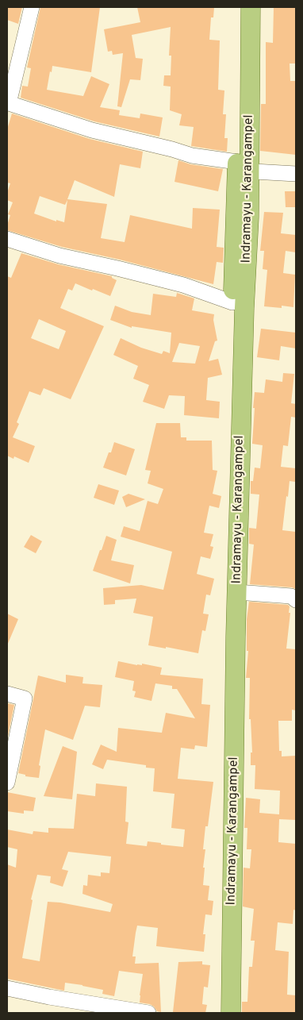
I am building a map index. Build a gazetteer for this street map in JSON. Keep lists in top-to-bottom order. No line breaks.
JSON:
{"streets":{"main road":["Indramayu - Karangampel"]}}
